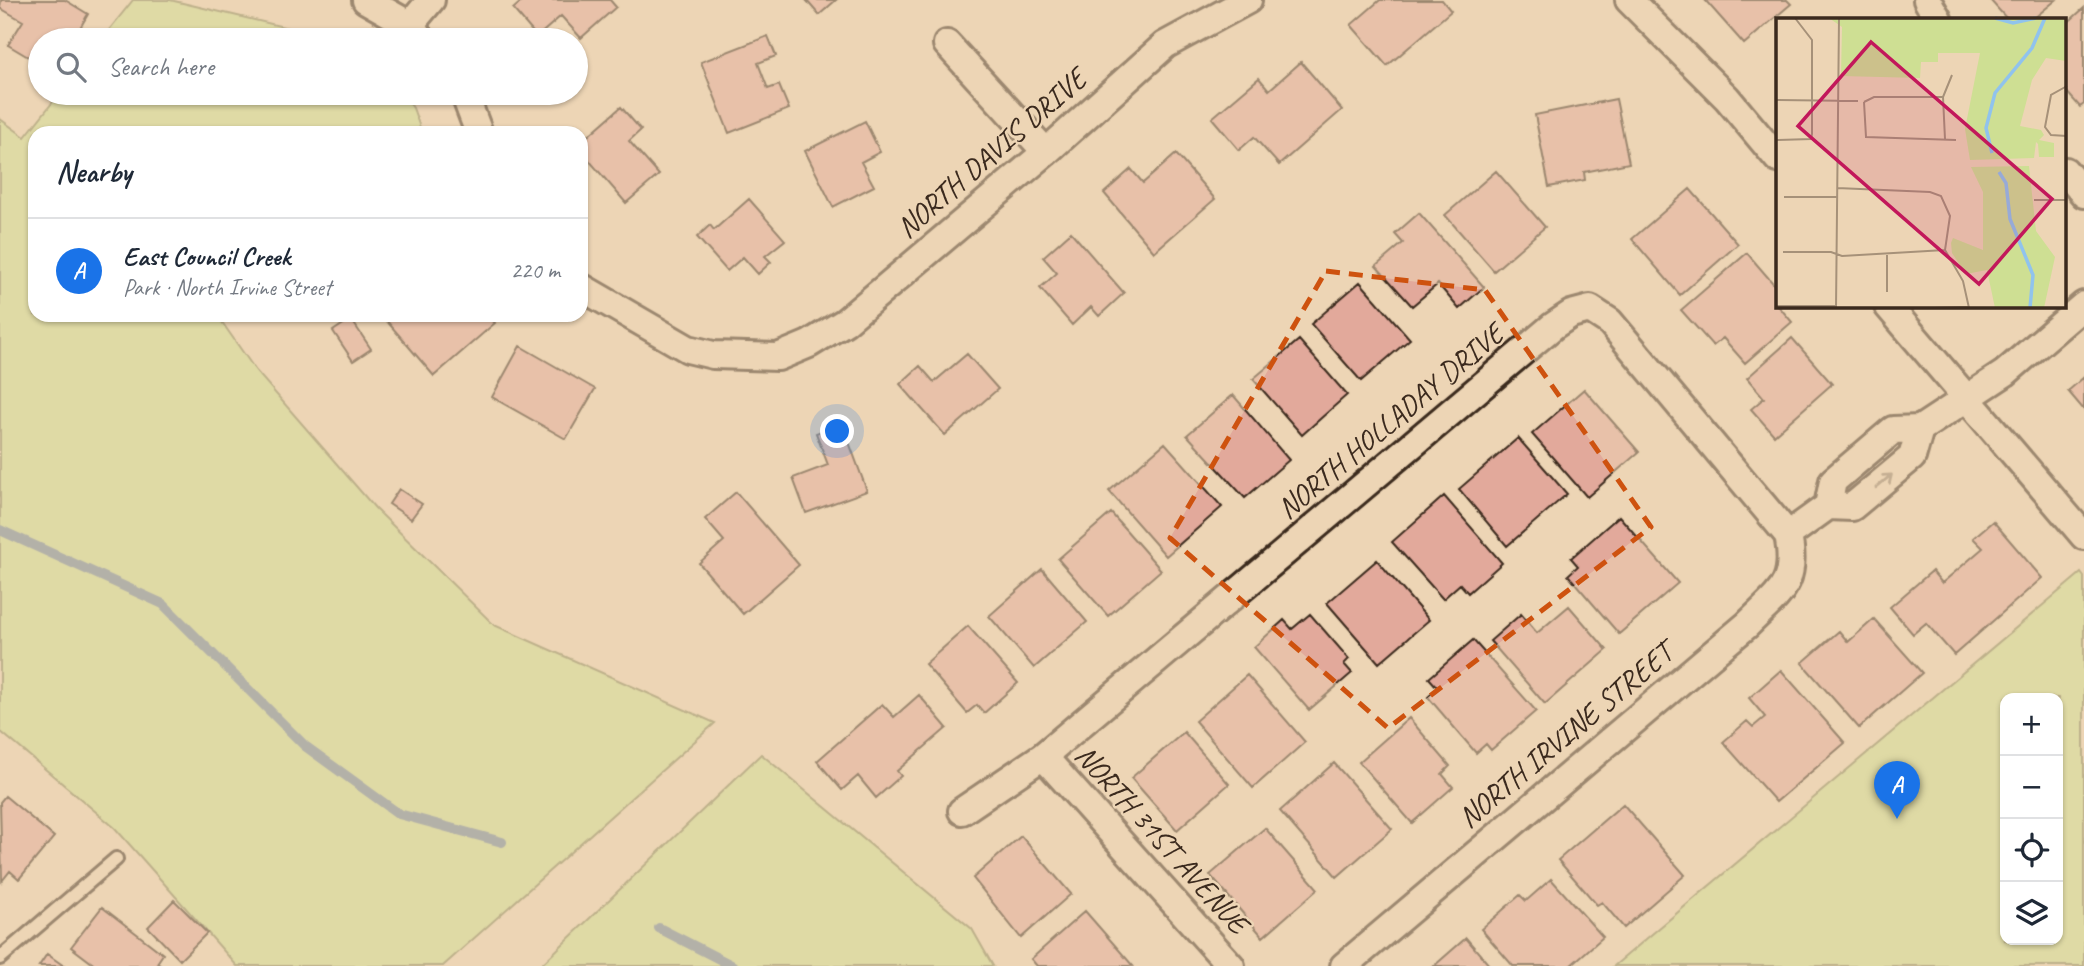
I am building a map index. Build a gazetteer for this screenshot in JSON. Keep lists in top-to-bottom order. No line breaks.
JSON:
{"streets":{"street":["NORTH DAVIS DRIVE","NORTH HOLLADAY DRIVE","NORTH IRVINE STREET","NORTH 31ST AVENUE"]},"crossings":[["NORTH HOLLADAY DRIVE","NORTH IRVINE STREET"],["NORTH HOLLADAY DRIVE","NORTH 31ST AVENUE"]],"page":{"search":"Search here","heading":"Nearby","list":[{"mark":"A","name":"East Council Creek","note":"Park · North Irvine Street","value":"220 m"}],"map_buttons":["+","−"],"pins":"A"}}
